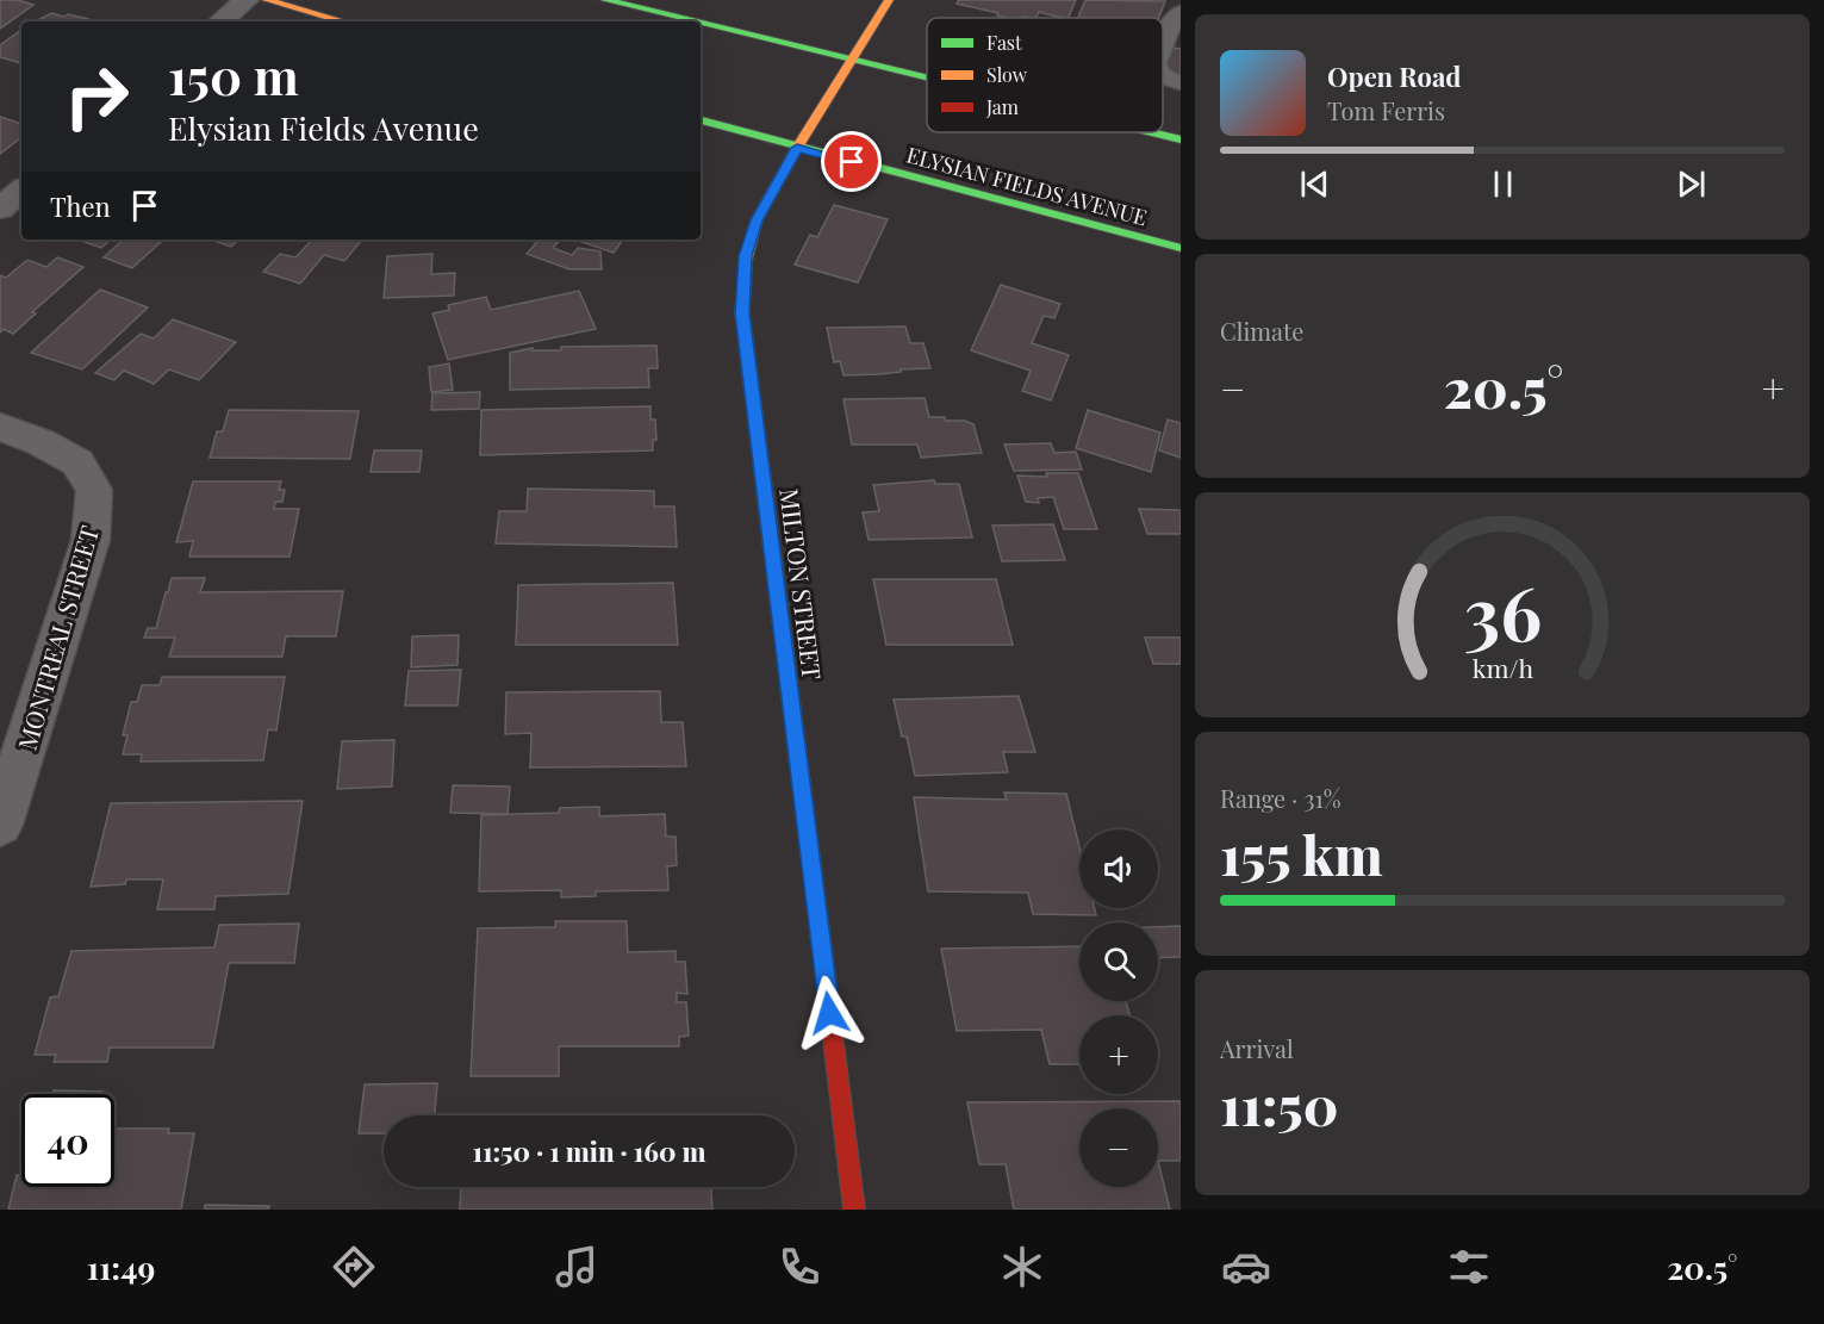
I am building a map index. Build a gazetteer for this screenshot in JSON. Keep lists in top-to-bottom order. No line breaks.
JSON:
{"streets":{"street":["ELYSIAN FIELDS AVENUE","MILTON STREET","MONTREAL STREET"]},"crossings":[["ELYSIAN FIELDS AVENUE","MILTON STREET"]],"legend":["Fast","Slow","Jam"],"page":{"turn":["150 m","Elysian Fields Avenue"],"song":["Open Road","Tom Ferris"],"then":"Then","tile":["Climate",["Range · 31%","155 km"],["Arrival","11:50"]],"heat":["−","20.5°","+"],"map_buttons":["+","−"],"limit":"40","trip":"11:50 · 1 min · 160 m","tabs":["11:49","20.5°"],"gauge":["36","km/h"]}}
